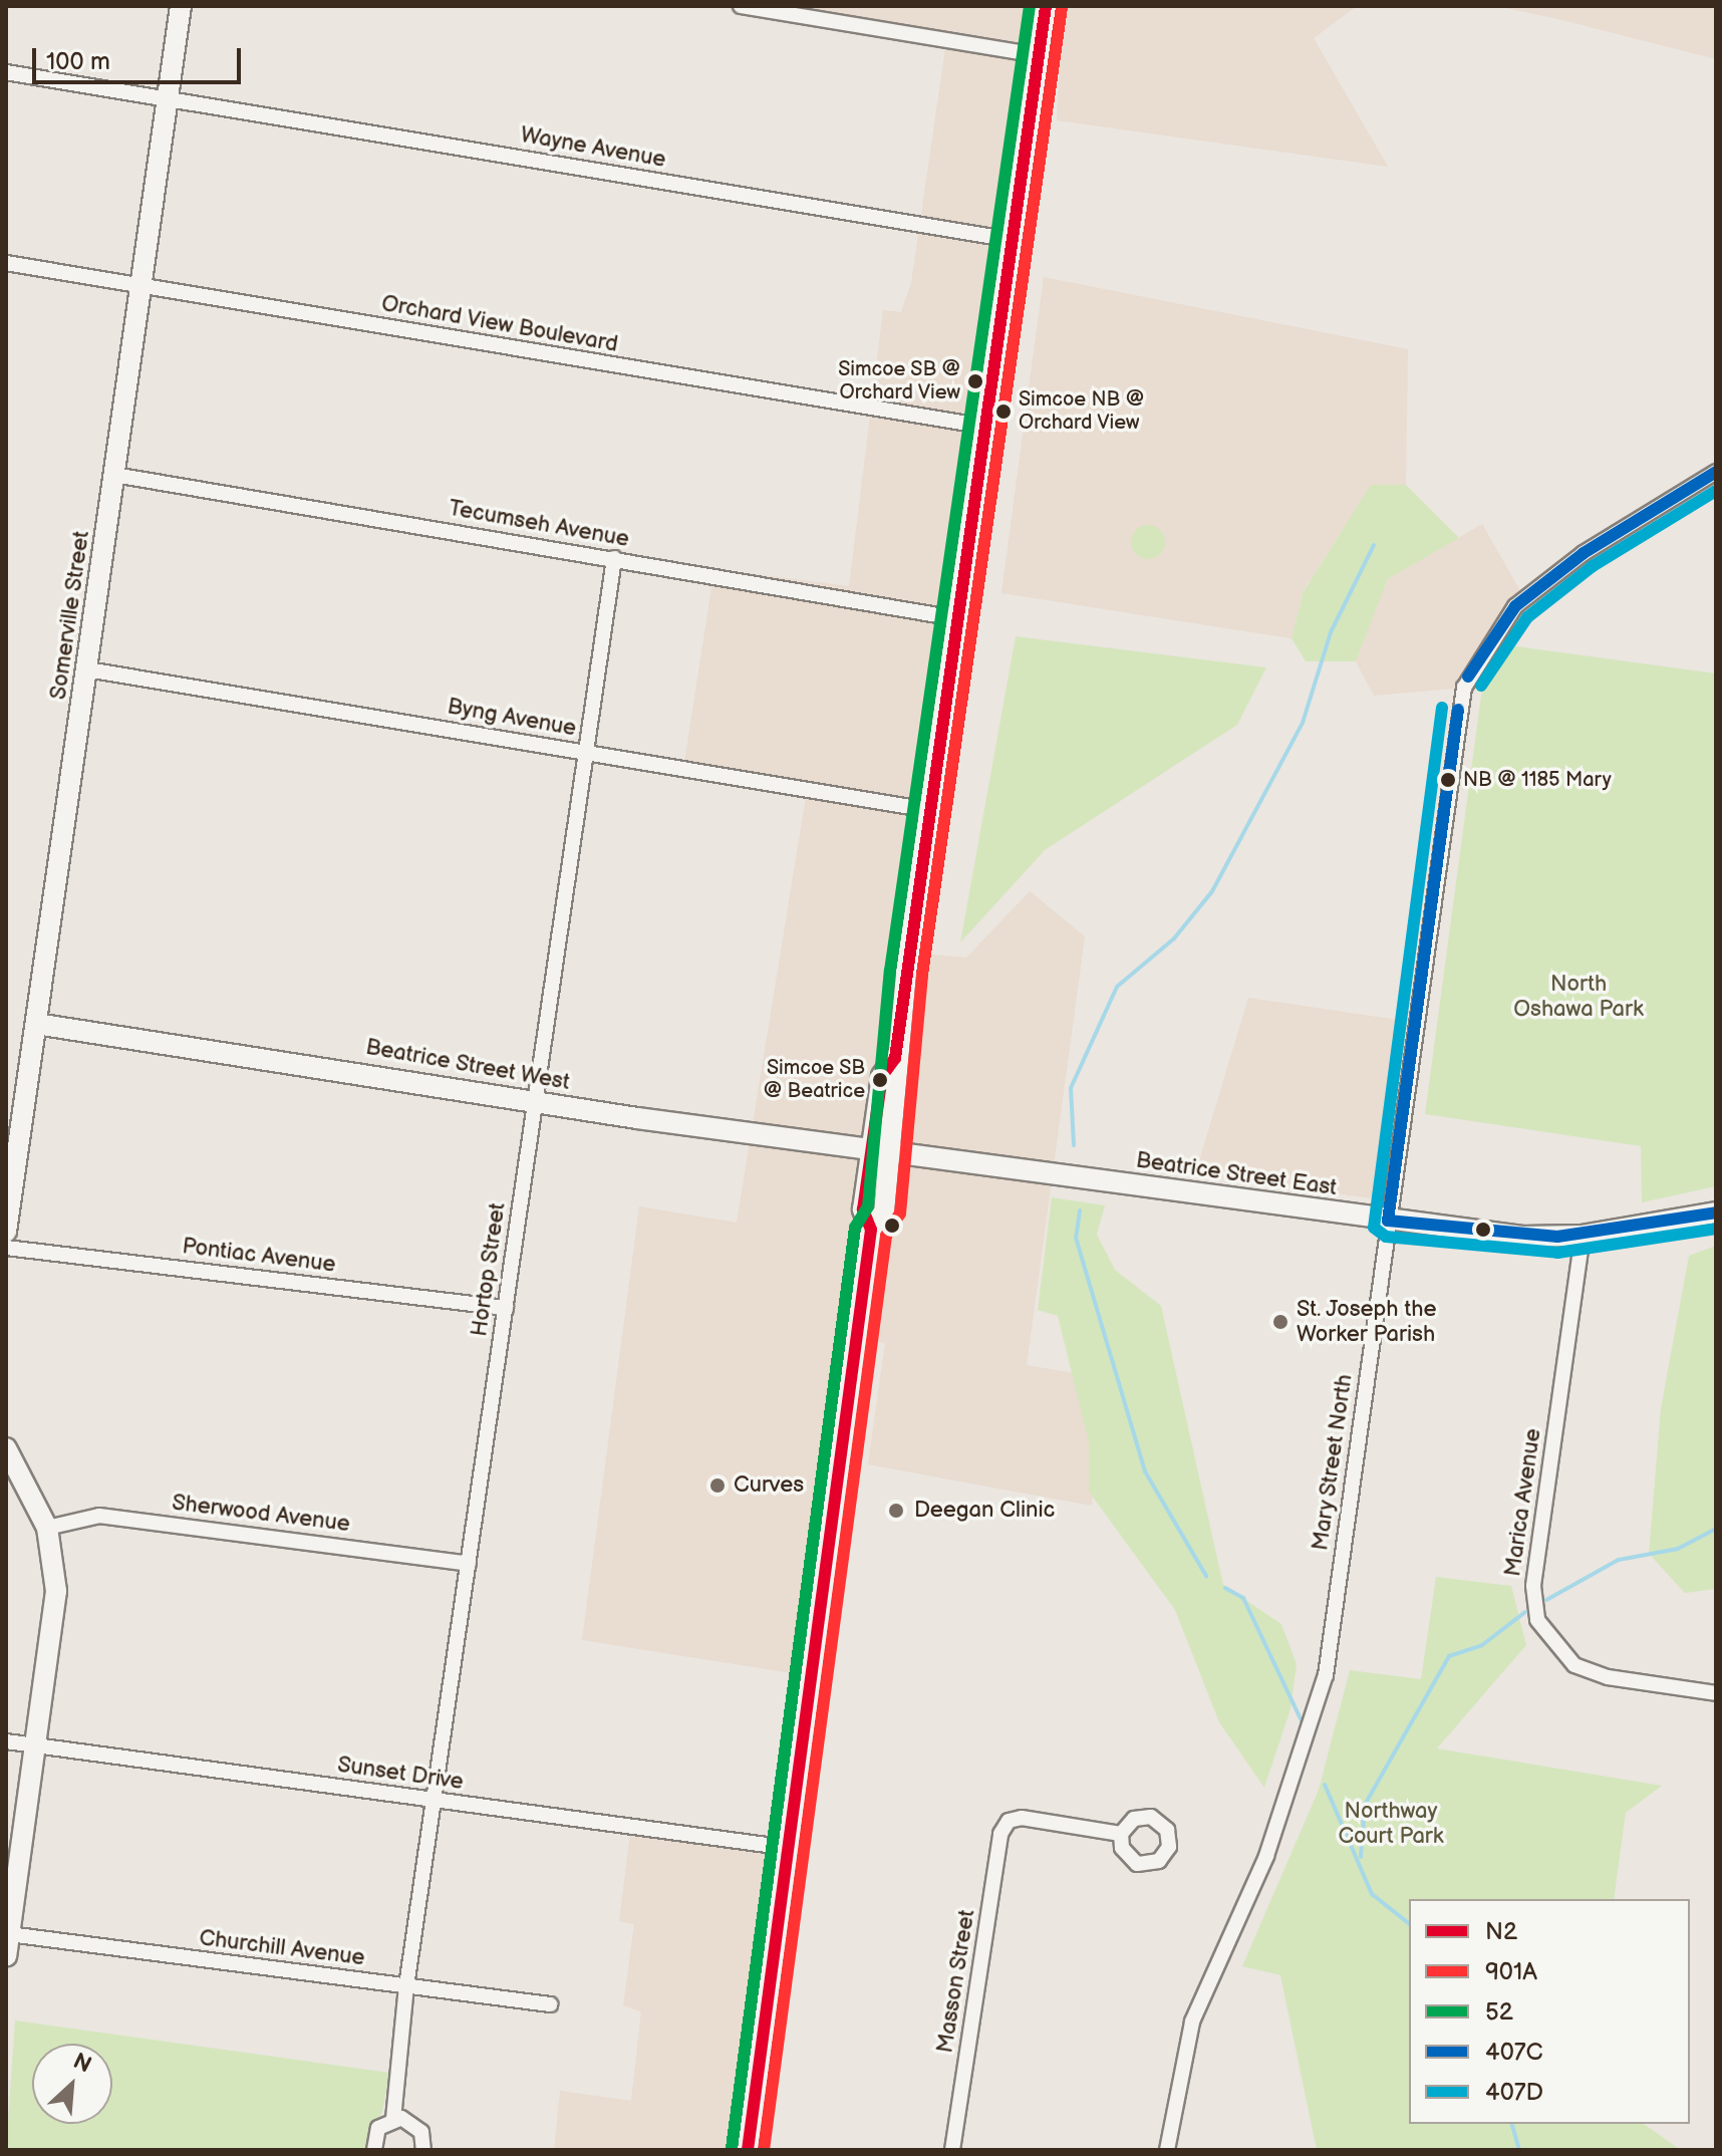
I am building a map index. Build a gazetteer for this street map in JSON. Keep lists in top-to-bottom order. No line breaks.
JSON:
{"streets":{"street":["Wayne Avenue","Orchard View Boulevard","Tecumseh Avenue","Somerville Street","Byng Avenue","Beatrice Street West","Beatrice Street East","Pontiac Avenue","Hortop Street","Mary Street North","Marica Avenue","Sherwood Avenue","Sunset Drive","Churchill Avenue","Masson Street"]},"crossings":[["Wayne Avenue","Somerville Street"],["Orchard View Boulevard","Somerville Street"],["Tecumseh Avenue","Somerville Street"],["Tecumseh Avenue","Hortop Street"],["Somerville Street","Byng Avenue"],["Somerville Street","Beatrice Street West"],["Byng Avenue","Hortop Street"],["Beatrice Street West","Beatrice Street East"],["Beatrice Street West","Hortop Street"],["Beatrice Street East","Mary Street North"],["Beatrice Street East","Marica Avenue"],["Pontiac Avenue","Hortop Street"],["Hortop Street","Sherwood Avenue"],["Hortop Street","Sunset Drive"],["Hortop Street","Churchill Avenue"]],"parks":["North Oshawa Park","Northway Court Park"],"places":["Simcoe SB @ Orchard View","Simcoe NB @ Orchard View","NB @ 1185 Mary","Simcoe SB @ Beatrice","St. Joseph the Worker Parish","Curves","Deegan Clinic"],"lines":["transit line N2","transit line 52","transit line 901A","transit line 407C","transit line 407D"],"legend":["N2","901A","52","407C","407D"],"scale_bar":"100 m","north":"top right"}
